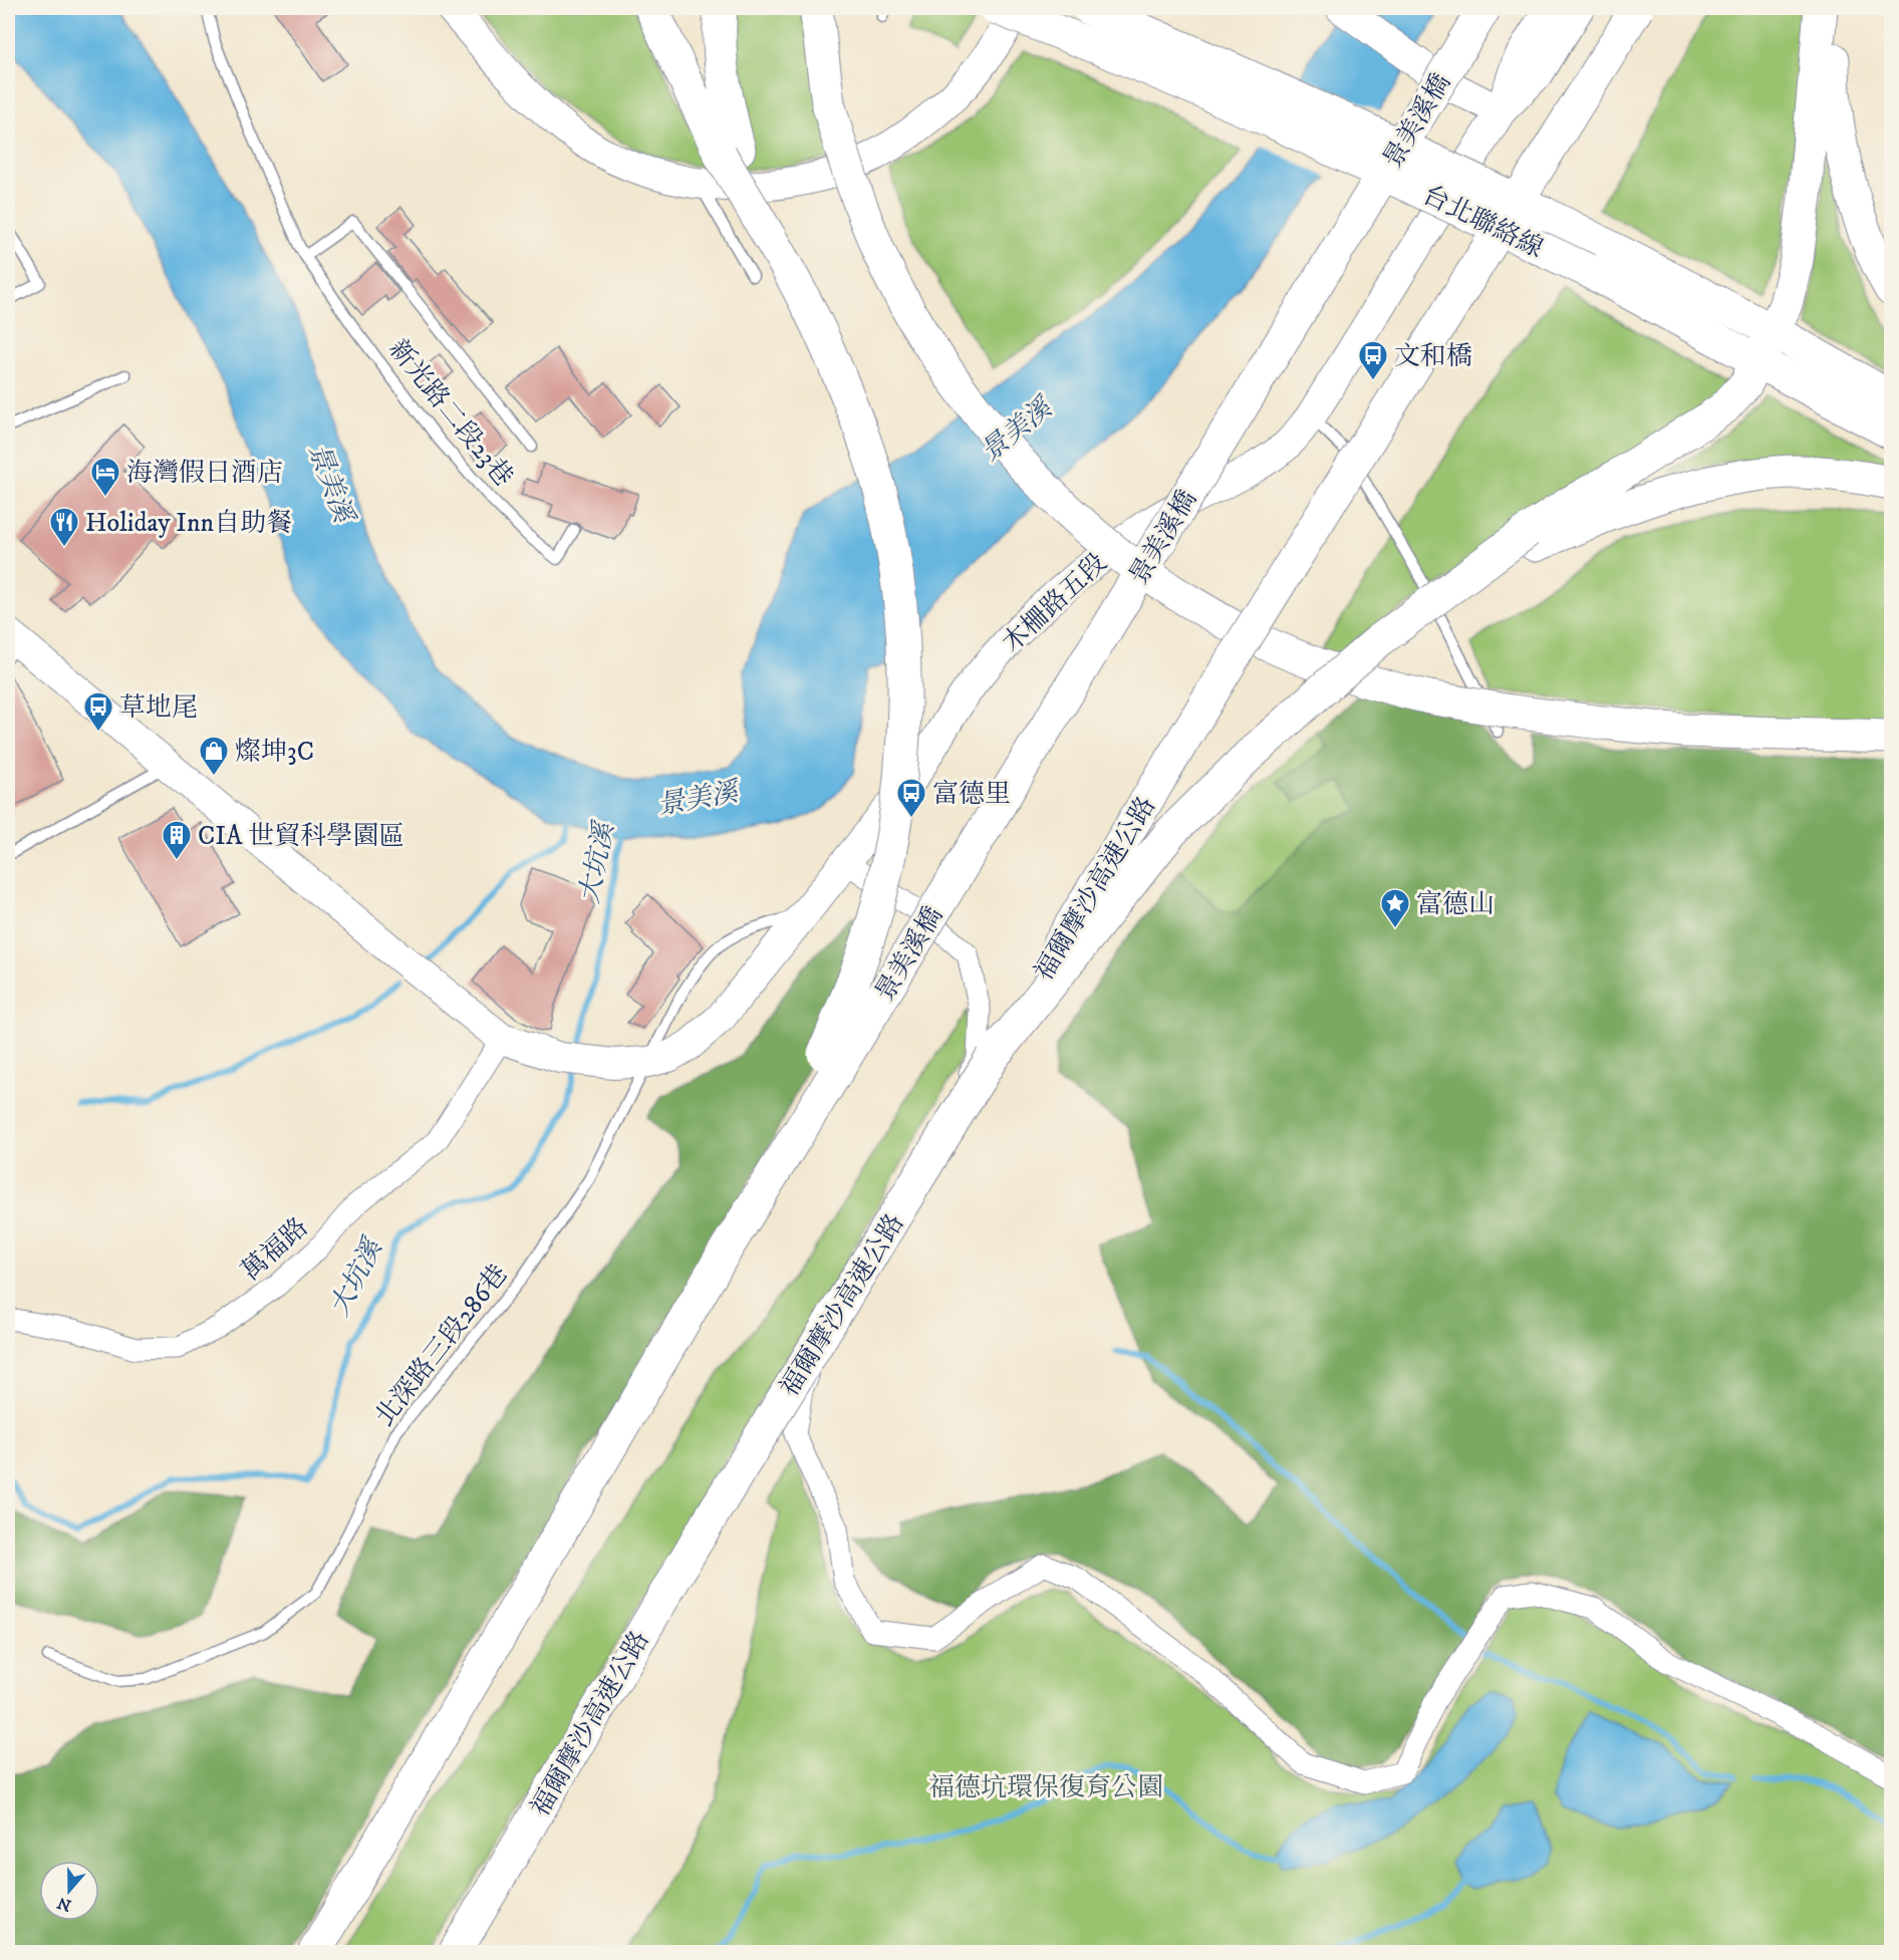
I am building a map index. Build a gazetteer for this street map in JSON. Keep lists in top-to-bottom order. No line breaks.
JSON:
{"streets":{"highway":["景美溪橋","台北聯絡線","福爾摩沙高速公路"],"main road":["木柵路五段"],"street":["萬福路"],"lane":["新光路二段23巷","北深路三段286巷"]},"crossings":[["木柵路五段","萬福路"],["木柵路五段","北深路三段286巷"]],"water":["景美溪","大坑溪"],"parks":["福德坑環保復育公園"],"places":{"bus stop":["文和橋","草地尾","富德里"],"hotel":["海灣假日酒店"],"restaurant":["Holiday Inn自助餐"],"shop":["燦坤3C"],"building":["CIA 世貿科學園區"],"place":["富德山"]},"north":"bottom"}
